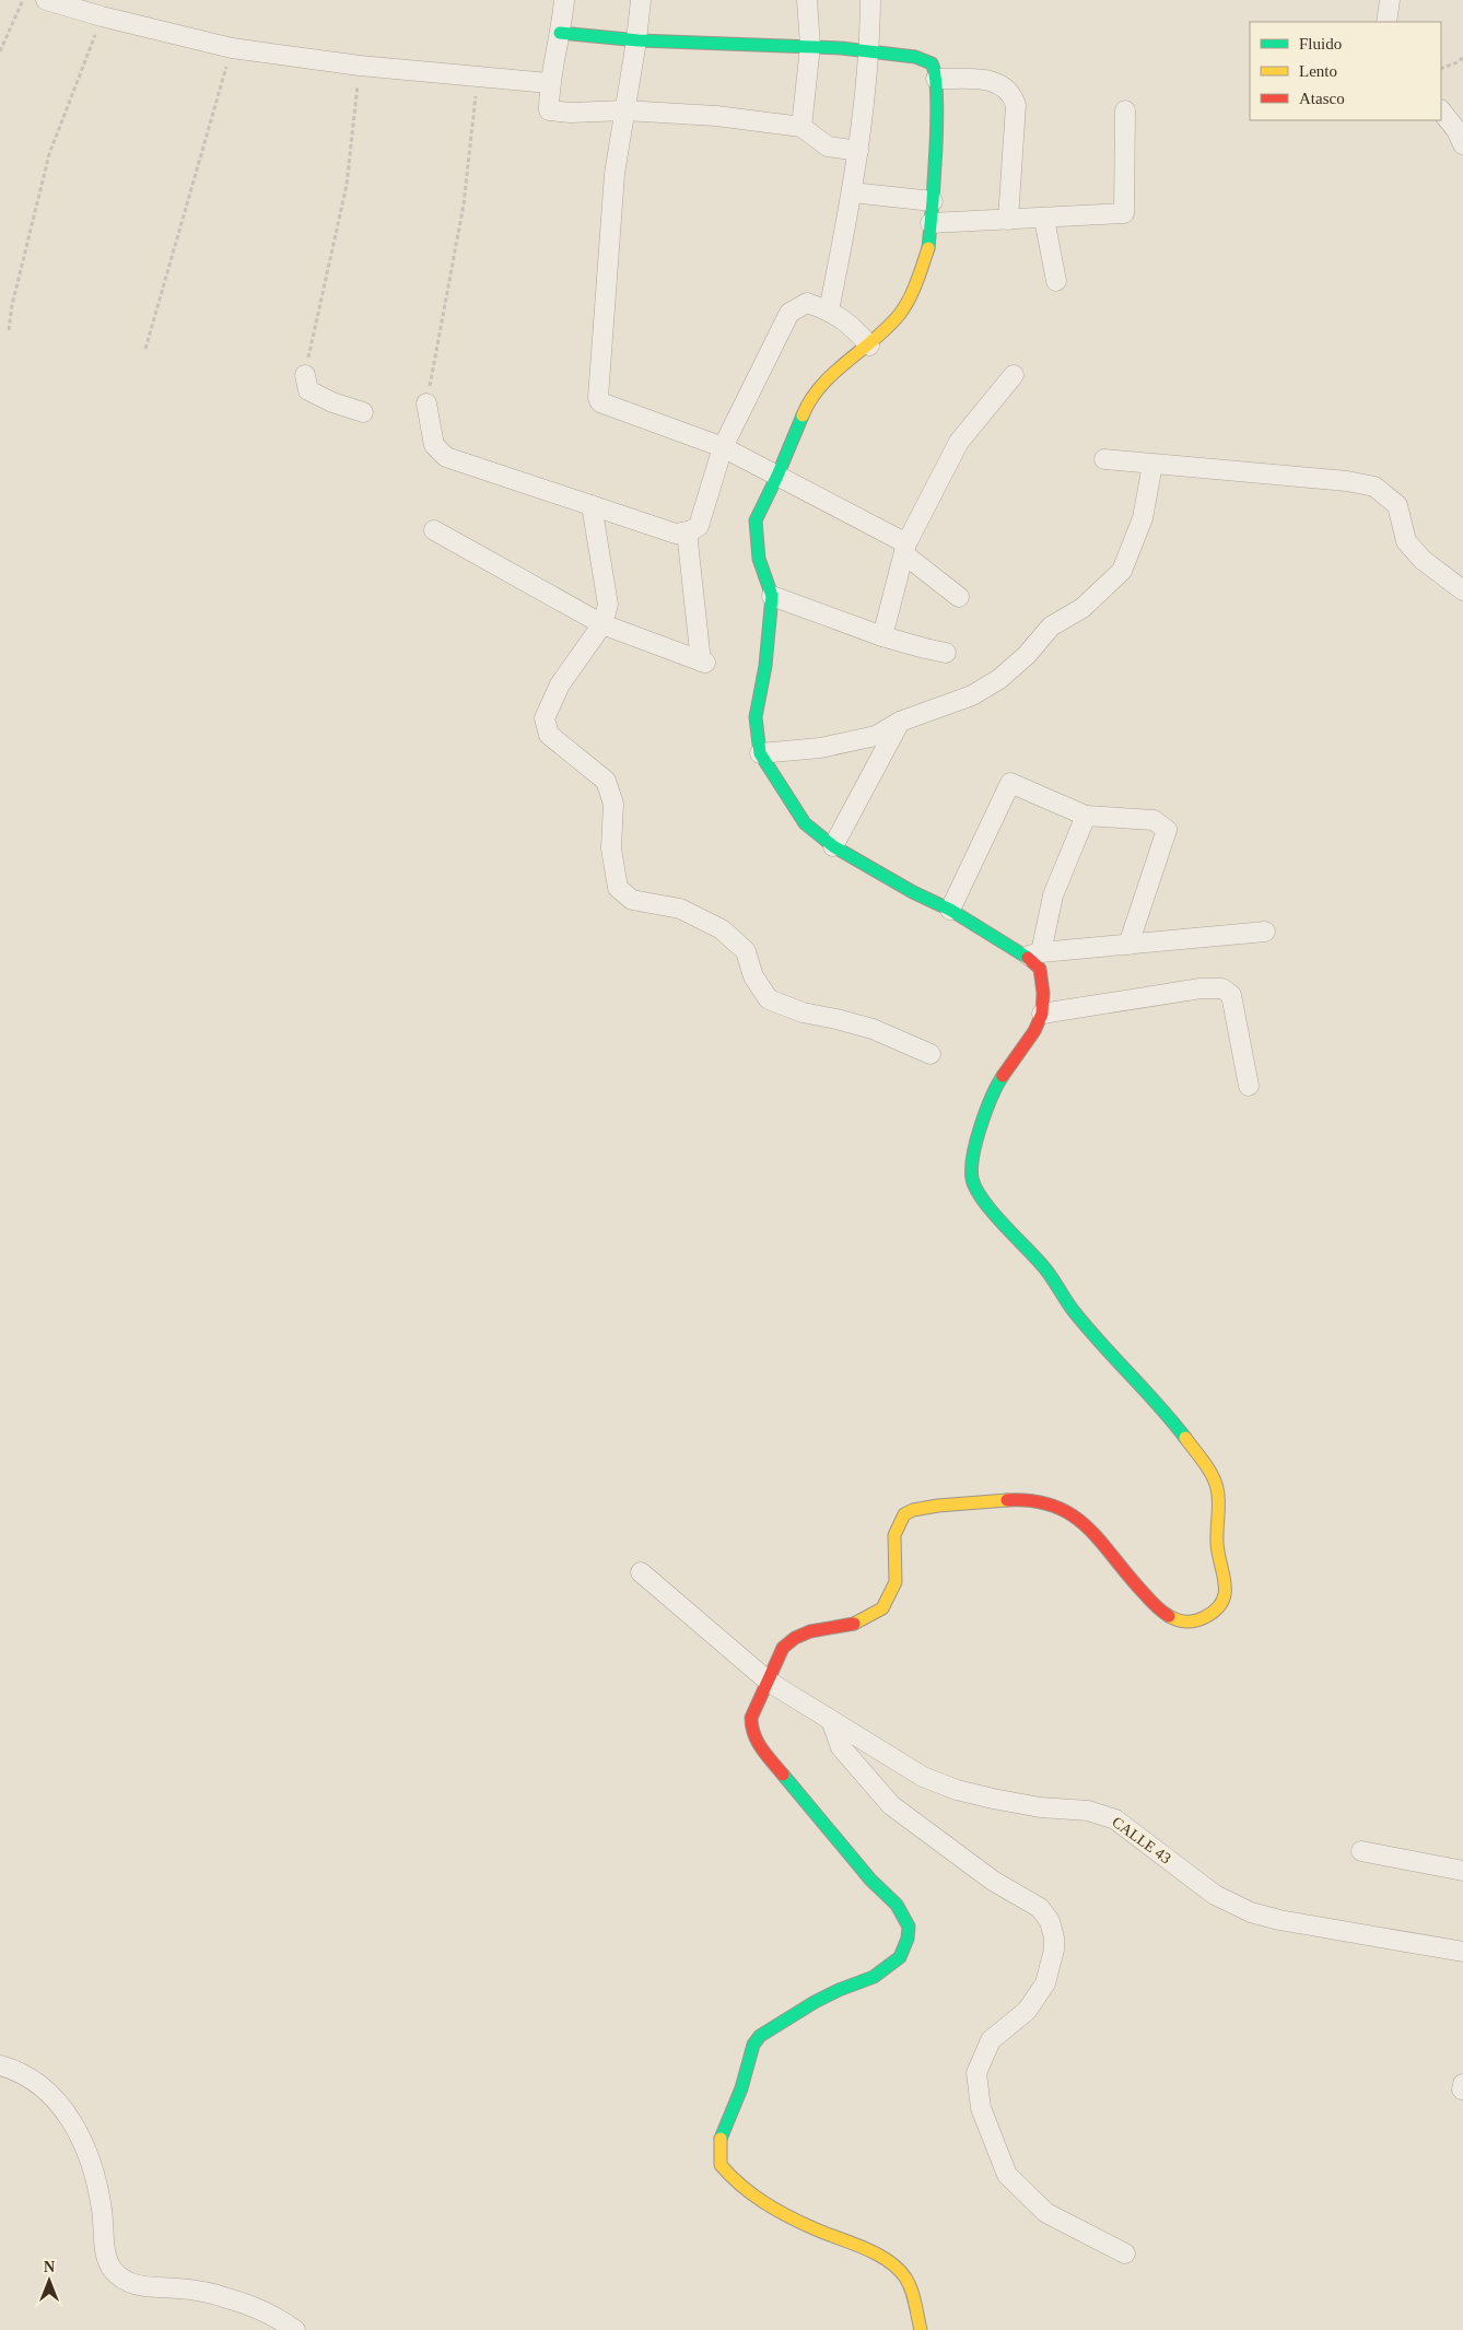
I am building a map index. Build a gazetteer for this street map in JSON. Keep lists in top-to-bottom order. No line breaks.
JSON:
{"streets":{"street":["CALLE 43"]},"legend":["Fluido","Lento","Atasco"],"north":"top"}
